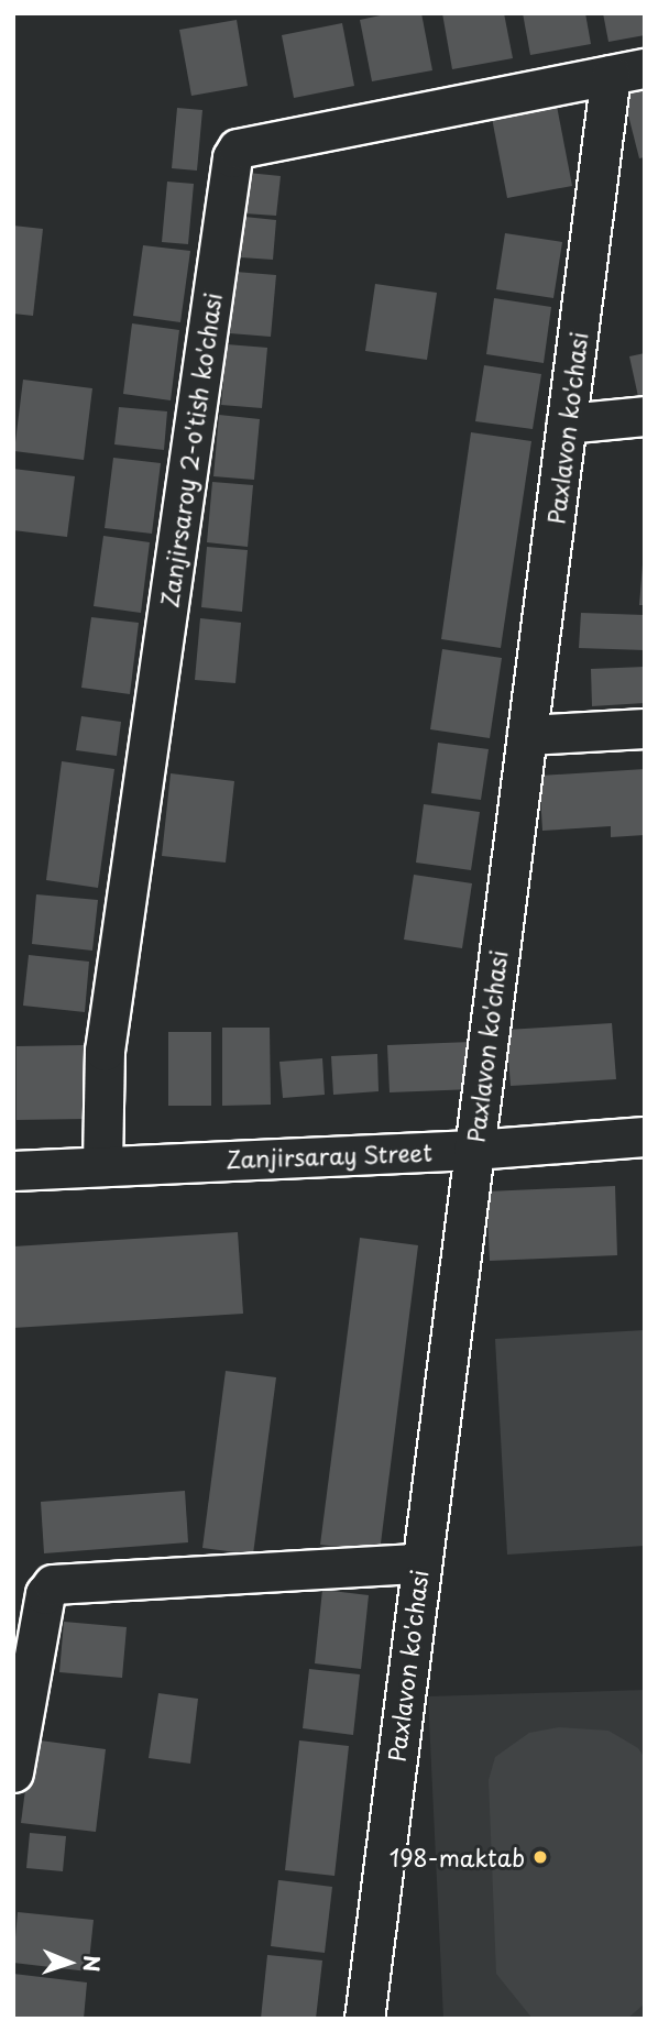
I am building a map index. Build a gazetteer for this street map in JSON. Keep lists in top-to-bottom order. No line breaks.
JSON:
{"streets":{"street":["Paxlavon ko'chasi","Zanjirsaroy 2-o'tish ko'chasi","Zanjirsaray Street"]},"crossings":[["Paxlavon ko'chasi","Zanjirsaroy 2-o'tish ko'chasi"],["Paxlavon ko'chasi","Zanjirsaray Street"],["Zanjirsaroy 2-o'tish ko'chasi","Zanjirsaray Street"]],"places":["198-maktab"],"north":"right"}
